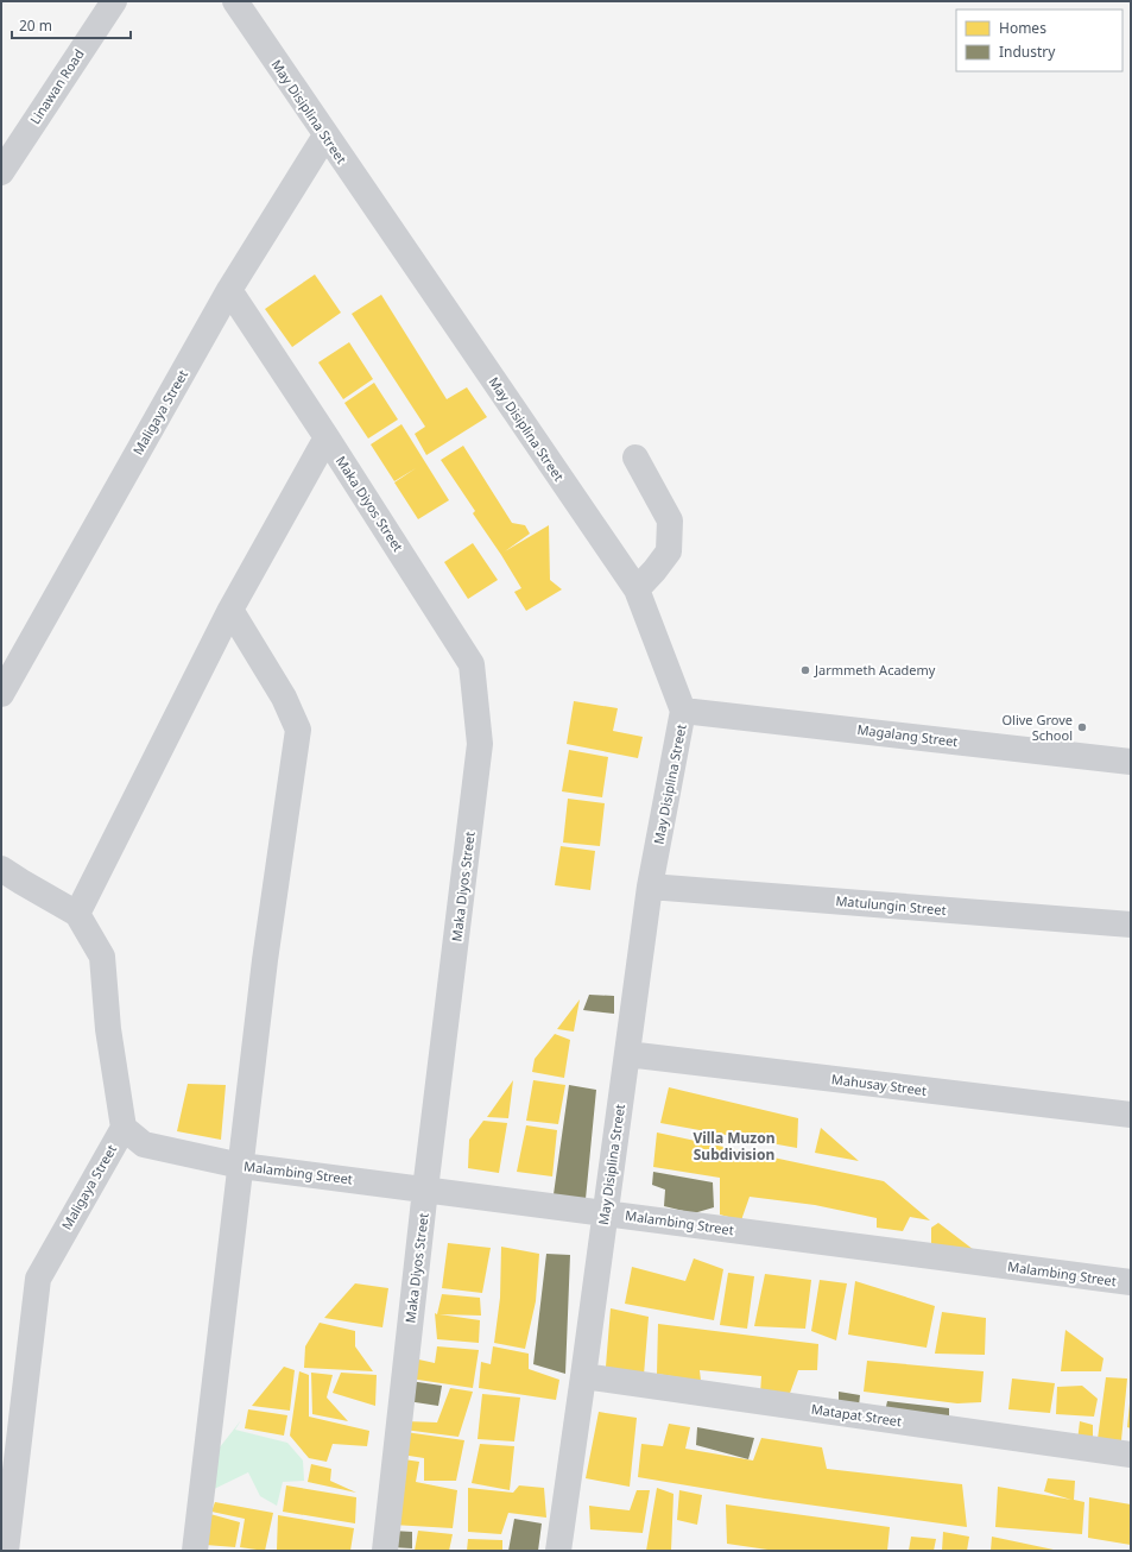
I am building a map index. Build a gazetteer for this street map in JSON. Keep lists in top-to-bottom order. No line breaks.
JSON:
{"streets":{"street":["Linawan Road","May Disiplina Street","Maligaya Street","Maka Diyos Street","Magalang Street","Matulungin Street","Mahusay Street","Malambing Street","Matapat Street"]},"crossings":[["May Disiplina Street","Maligaya Street"],["May Disiplina Street","Magalang Street"],["May Disiplina Street","Matulungin Street"],["May Disiplina Street","Mahusay Street"],["May Disiplina Street","Malambing Street"],["May Disiplina Street","Matapat Street"],["Maligaya Street","Maka Diyos Street"],["Maligaya Street","Malambing Street"],["Maka Diyos Street","Malambing Street"]],"districts":["Villa Muzon Subdivision"],"places":["Jarmmeth Academy","Olive Grove School"],"legend":["Homes","Industry"],"scale_bar":"20 m"}
